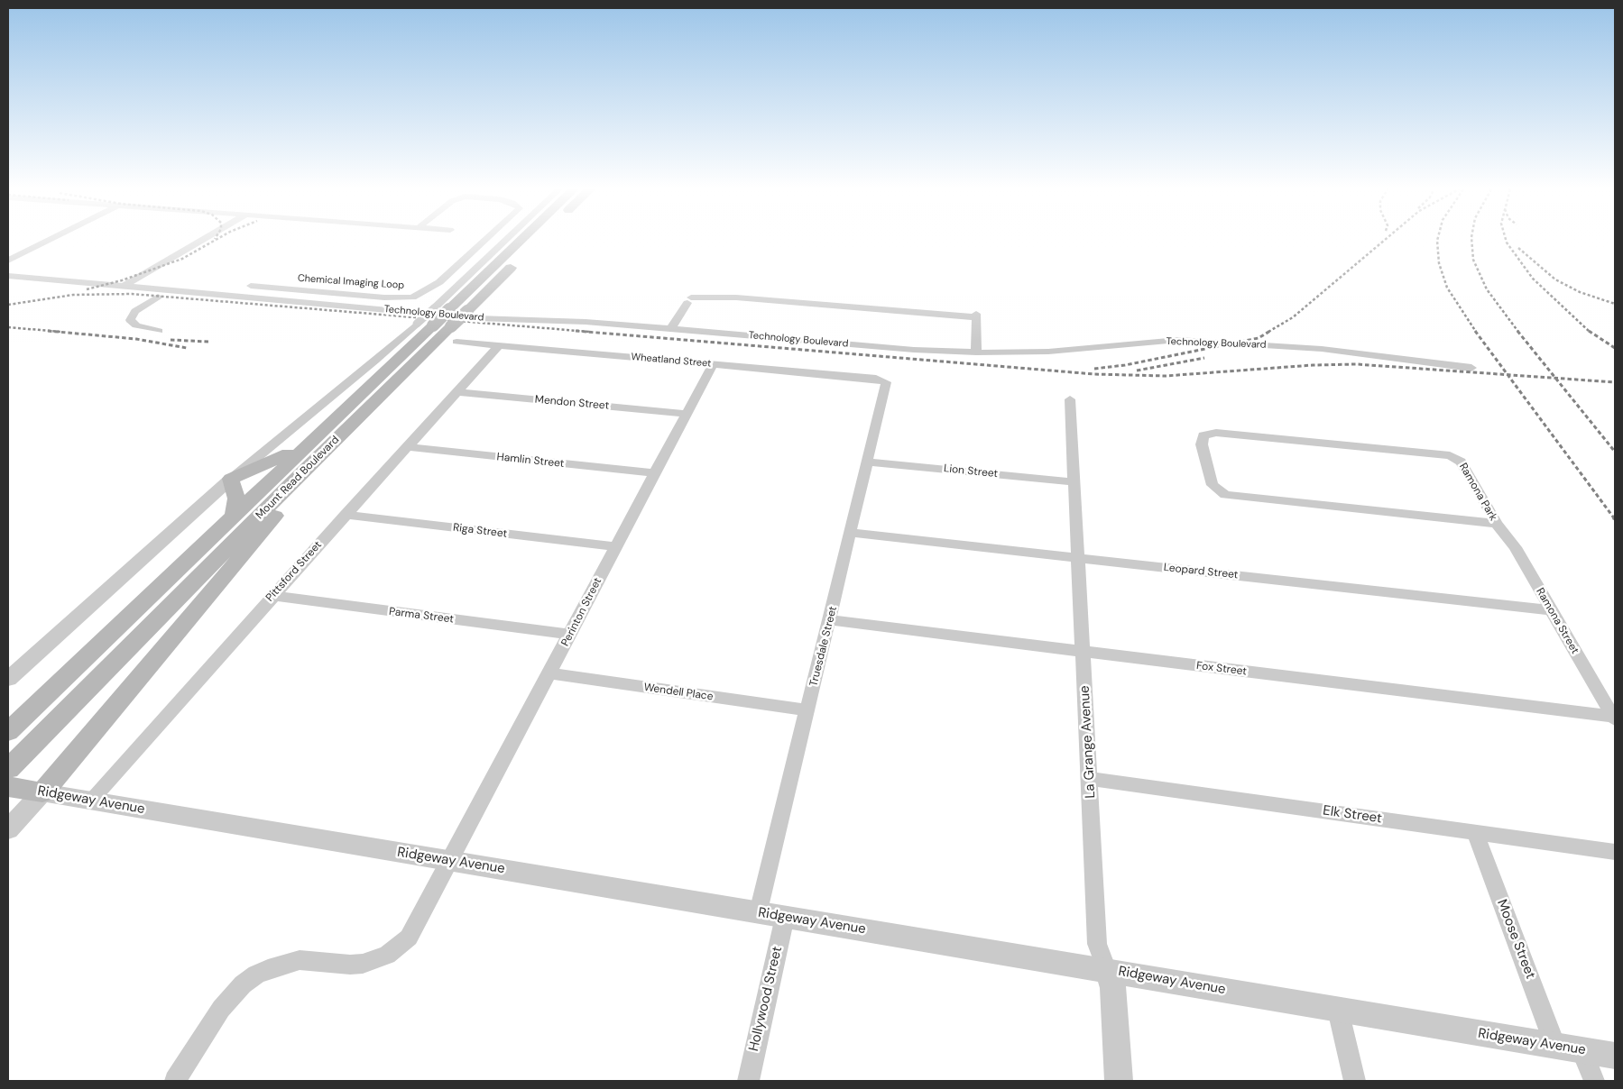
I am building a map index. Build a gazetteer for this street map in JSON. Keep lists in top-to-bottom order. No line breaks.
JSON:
{"streets":{"main road":["Mount Read Boulevard"],"street":["Chemical Imaging Loop","Technology Boulevard","Wheatland Street","Mendon Street","Hamlin Street","Lion Street","Ramona Park","Riga Street","Pittsford Street","Leopard Street","Perinton Street","Parma Street","Ramona Street","Truesdale Street","Fox Street","Wendell Place","La Grange Avenue","Ridgeway Avenue","Elk Street","Moose Street","Hollywood Street"]},"crossings":[["Wheatland Street","Mount Read Boulevard"],["Wheatland Street","Pittsford Street"],["Wheatland Street","Perinton Street"],["Wheatland Street","Truesdale Street"],["Mendon Street","Pittsford Street"],["Mendon Street","Perinton Street"],["Hamlin Street","Pittsford Street"],["Hamlin Street","Perinton Street"],["Lion Street","Truesdale Street"],["Lion Street","La Grange Avenue"],["Mount Read Boulevard","Ridgeway Avenue"],["Ramona Park","Ramona Street"],["Riga Street","Pittsford Street"],["Riga Street","Perinton Street"],["Pittsford Street","Parma Street"],["Pittsford Street","Ridgeway Avenue"],["Leopard Street","Ramona Street"],["Leopard Street","Truesdale Street"],["Leopard Street","La Grange Avenue"],["Perinton Street","Parma Street"],["Perinton Street","Wendell Place"],["Perinton Street","Ridgeway Avenue"],["Ramona Street","Fox Street"],["Truesdale Street","Fox Street"],["Truesdale Street","Wendell Place"],["Truesdale Street","Ridgeway Avenue"],["Fox Street","La Grange Avenue"],["La Grange Avenue","Ridgeway Avenue"],["La Grange Avenue","Elk Street"],["Ridgeway Avenue","Moose Street"],["Ridgeway Avenue","Hollywood Street"],["Elk Street","Moose Street"]]}
